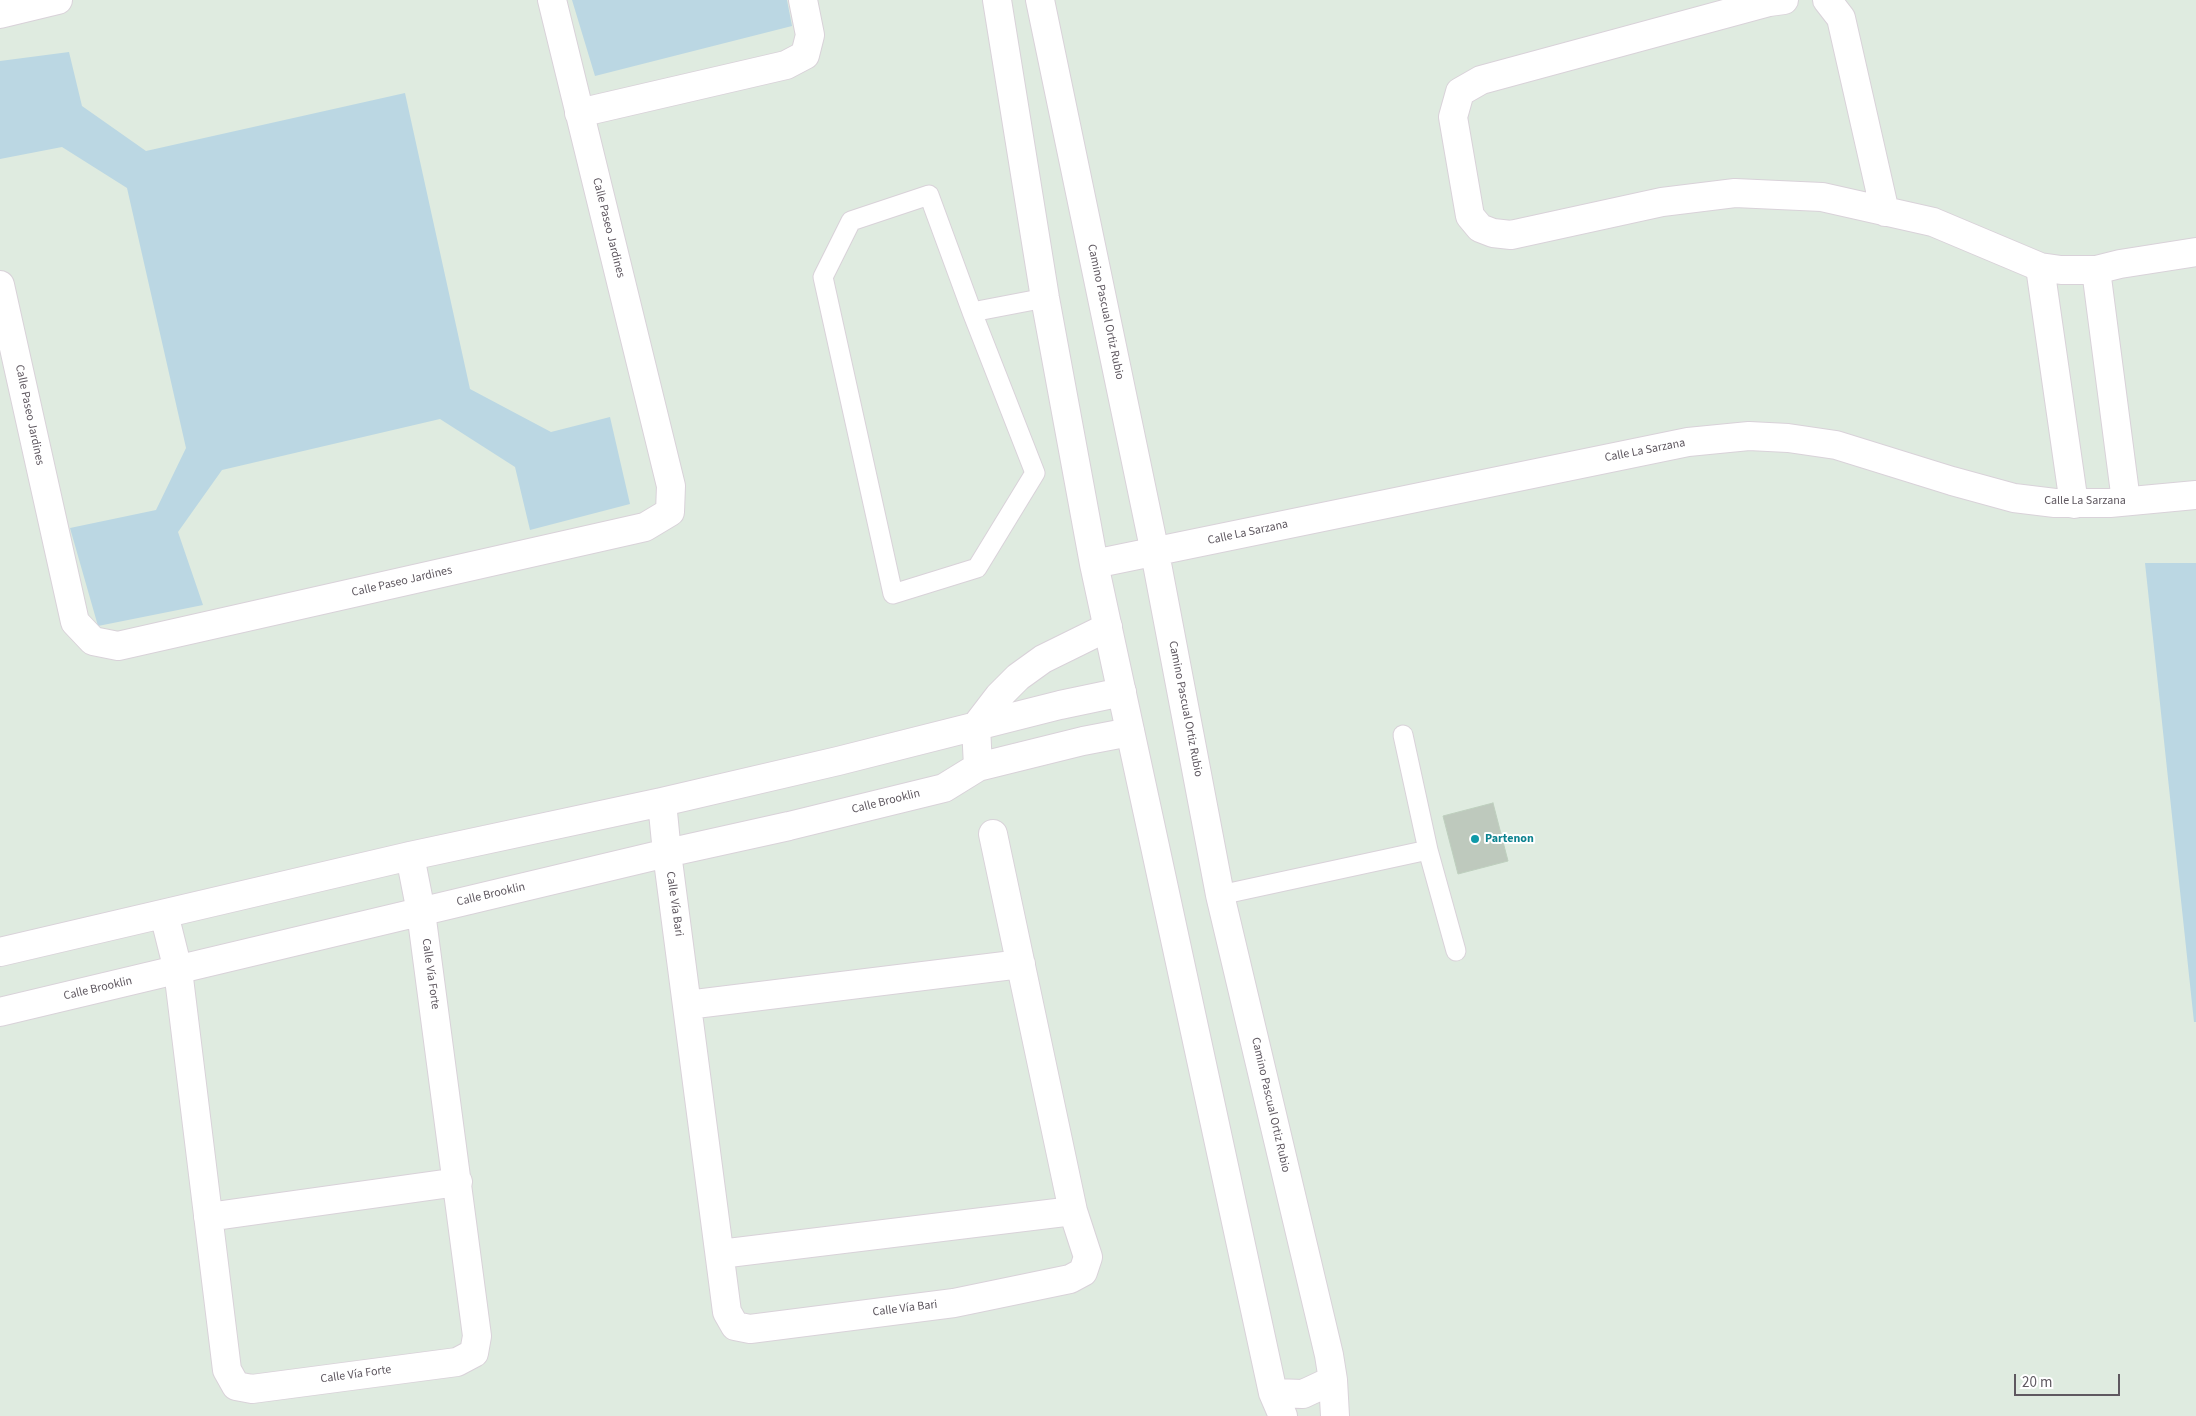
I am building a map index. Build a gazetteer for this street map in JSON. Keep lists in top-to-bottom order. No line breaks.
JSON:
{"streets":{"street":["Calle Paseo Jardines","Camino Pascual Ortiz Rubio","Calle La Sarzana","Calle Brooklin","Calle Vía Bari","Calle Vía Forte"]},"crossings":[["Camino Pascual Ortiz Rubio","Calle La Sarzana"],["Calle Brooklin","Calle Vía Bari"],["Calle Brooklin","Calle Vía Forte"]],"places":["Partenon"],"scale_bar":"20 m"}
